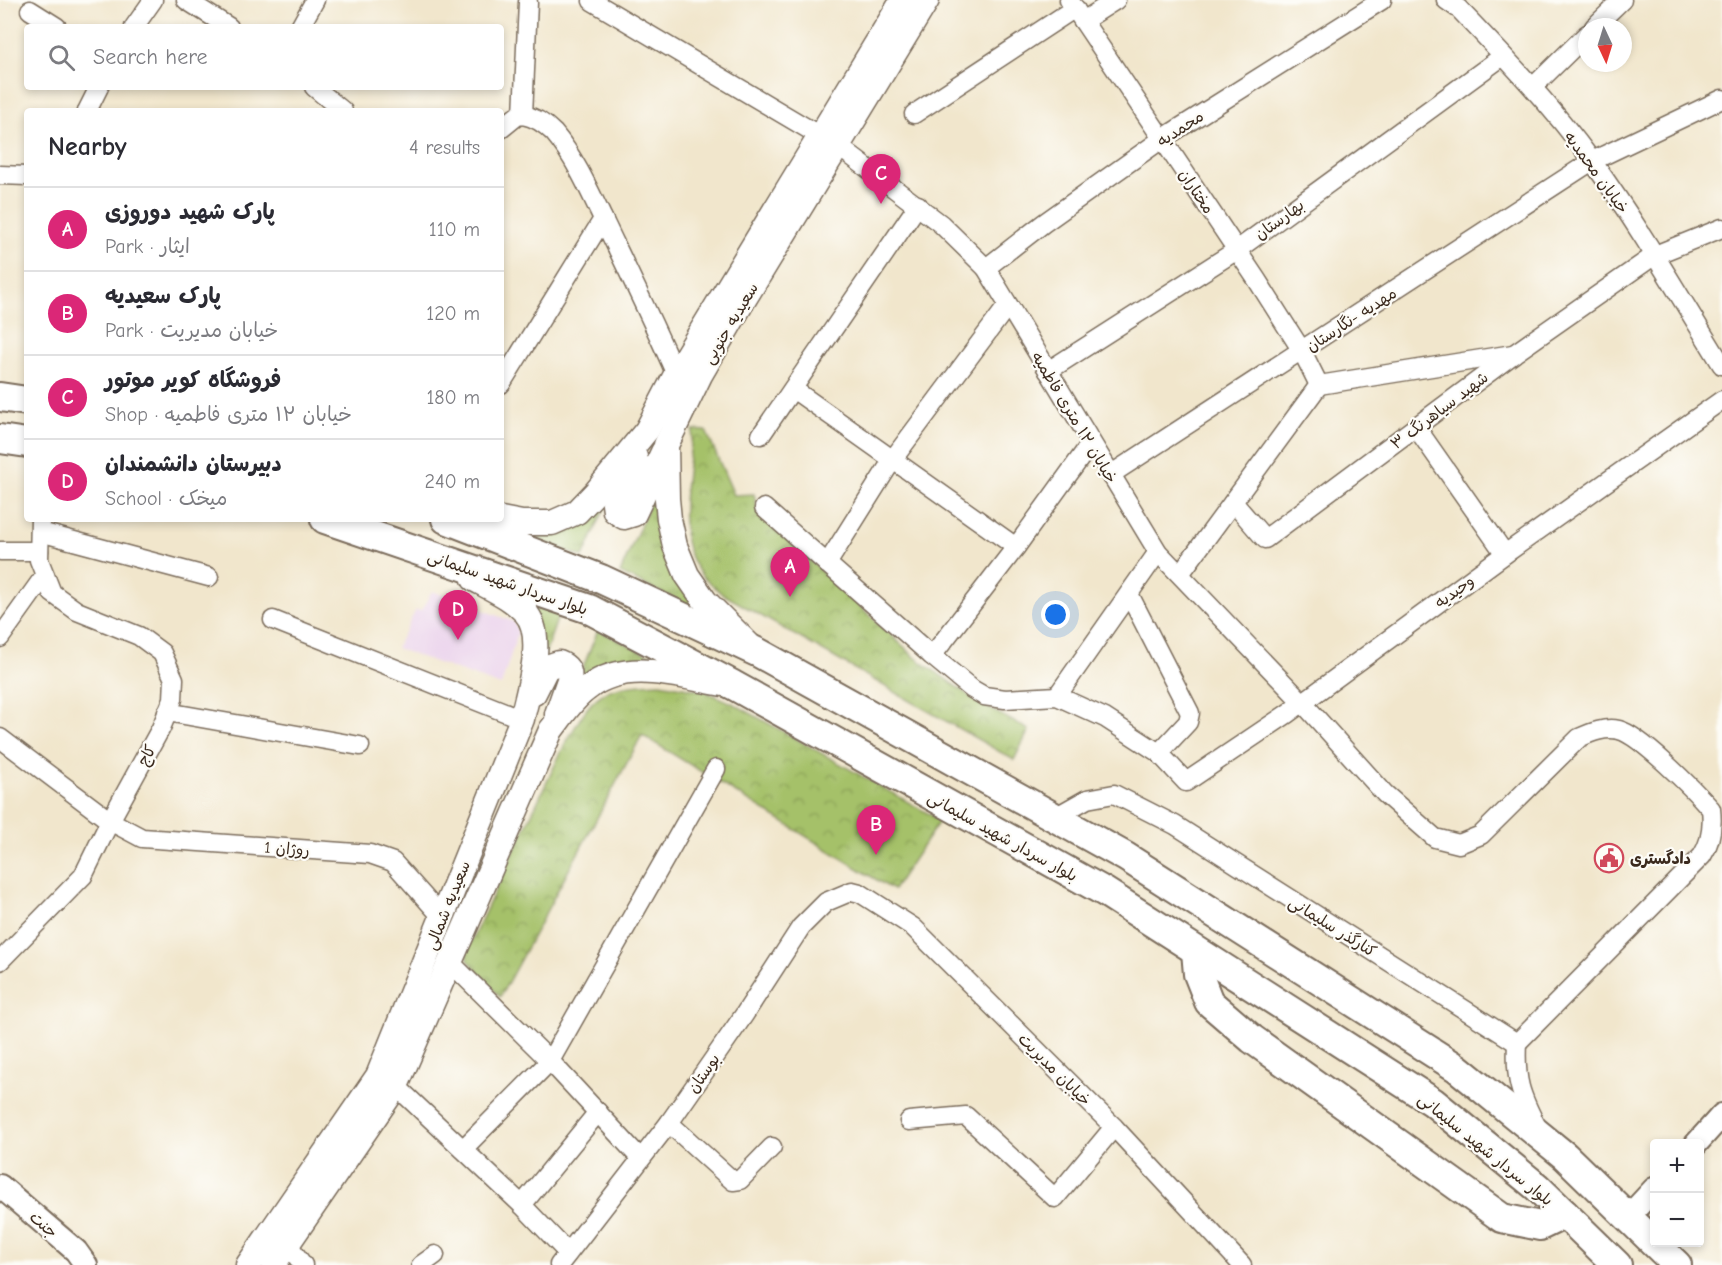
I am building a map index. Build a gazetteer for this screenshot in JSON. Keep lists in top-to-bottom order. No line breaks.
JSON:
{"streets":{"highway":["بلوار سردار شهید سلیمانی"],"main road":["سعیدیه جنوبی","سعیدیه شمالی"],"street":["محمدیه","خیابان محمدیه","مختاران","بهارستان","مهدیه -نگارستان","شهید سیاهرنگ ۳","خیابان ۱۲ متری فاطمیه","وحیدیه","کاج","روژان 1","کنارگذر سلیمانی","خیابان مدیریت","بوستان","جنت"]},"crossings":[["محمدیه","مختاران"],["محمدیه","خیابان ۱۲ متری فاطمیه"],["خیابان محمدیه","بهارستان"],["خیابان محمدیه","مهدیه -نگارستان"],["خیابان محمدیه","شهید سیاهرنگ ۳"],["مختاران","بهارستان"],["مختاران","مهدیه -نگارستان"],["بهارستان","خیابان ۱۲ متری فاطمیه"],["مهدیه -نگارستان","خیابان ۱۲ متری فاطمیه"],["سعیدیه جنوبی","خیابان ۱۲ متری فاطمیه"],["سعیدیه جنوبی","بلوار سردار شهید سلیمانی"],["خیابان ۱۲ متری فاطمیه","وحیدیه"],["خیابان ۱۲ متری فاطمیه","کنارگذر سلیمانی"],["بلوار سردار شهید سلیمانی","سعیدیه شمالی"],["بلوار سردار شهید سلیمانی","کنارگذر سلیمانی"],["کاج","روژان 1"],["روژان 1","سعیدیه شمالی"],["خیابان مدیریت","بوستان"]],"places":{"public building":["دادگستری"]},"north":"bottom","page":{"search":"Search here","heading":["Nearby","4 results"],"pins":["C","A","D","B"],"list":[{"mark":"A","name":"پارک شهید دوروزی","note":"Park · ایثار","value":"110 m"},{"mark":"B","name":"پارک سعیدیه","note":"Park · خیابان مدیریت","value":"120 m"},{"mark":"C","name":"فروشگاه کویر موتور","note":"Shop · خیابان ۱۲ متری فاطمیه","value":"180 m"},{"mark":"D","name":"دبیرستان دانشمندان","note":"School · میخک","value":"240 m"}],"map_buttons":["+","−"]}}
